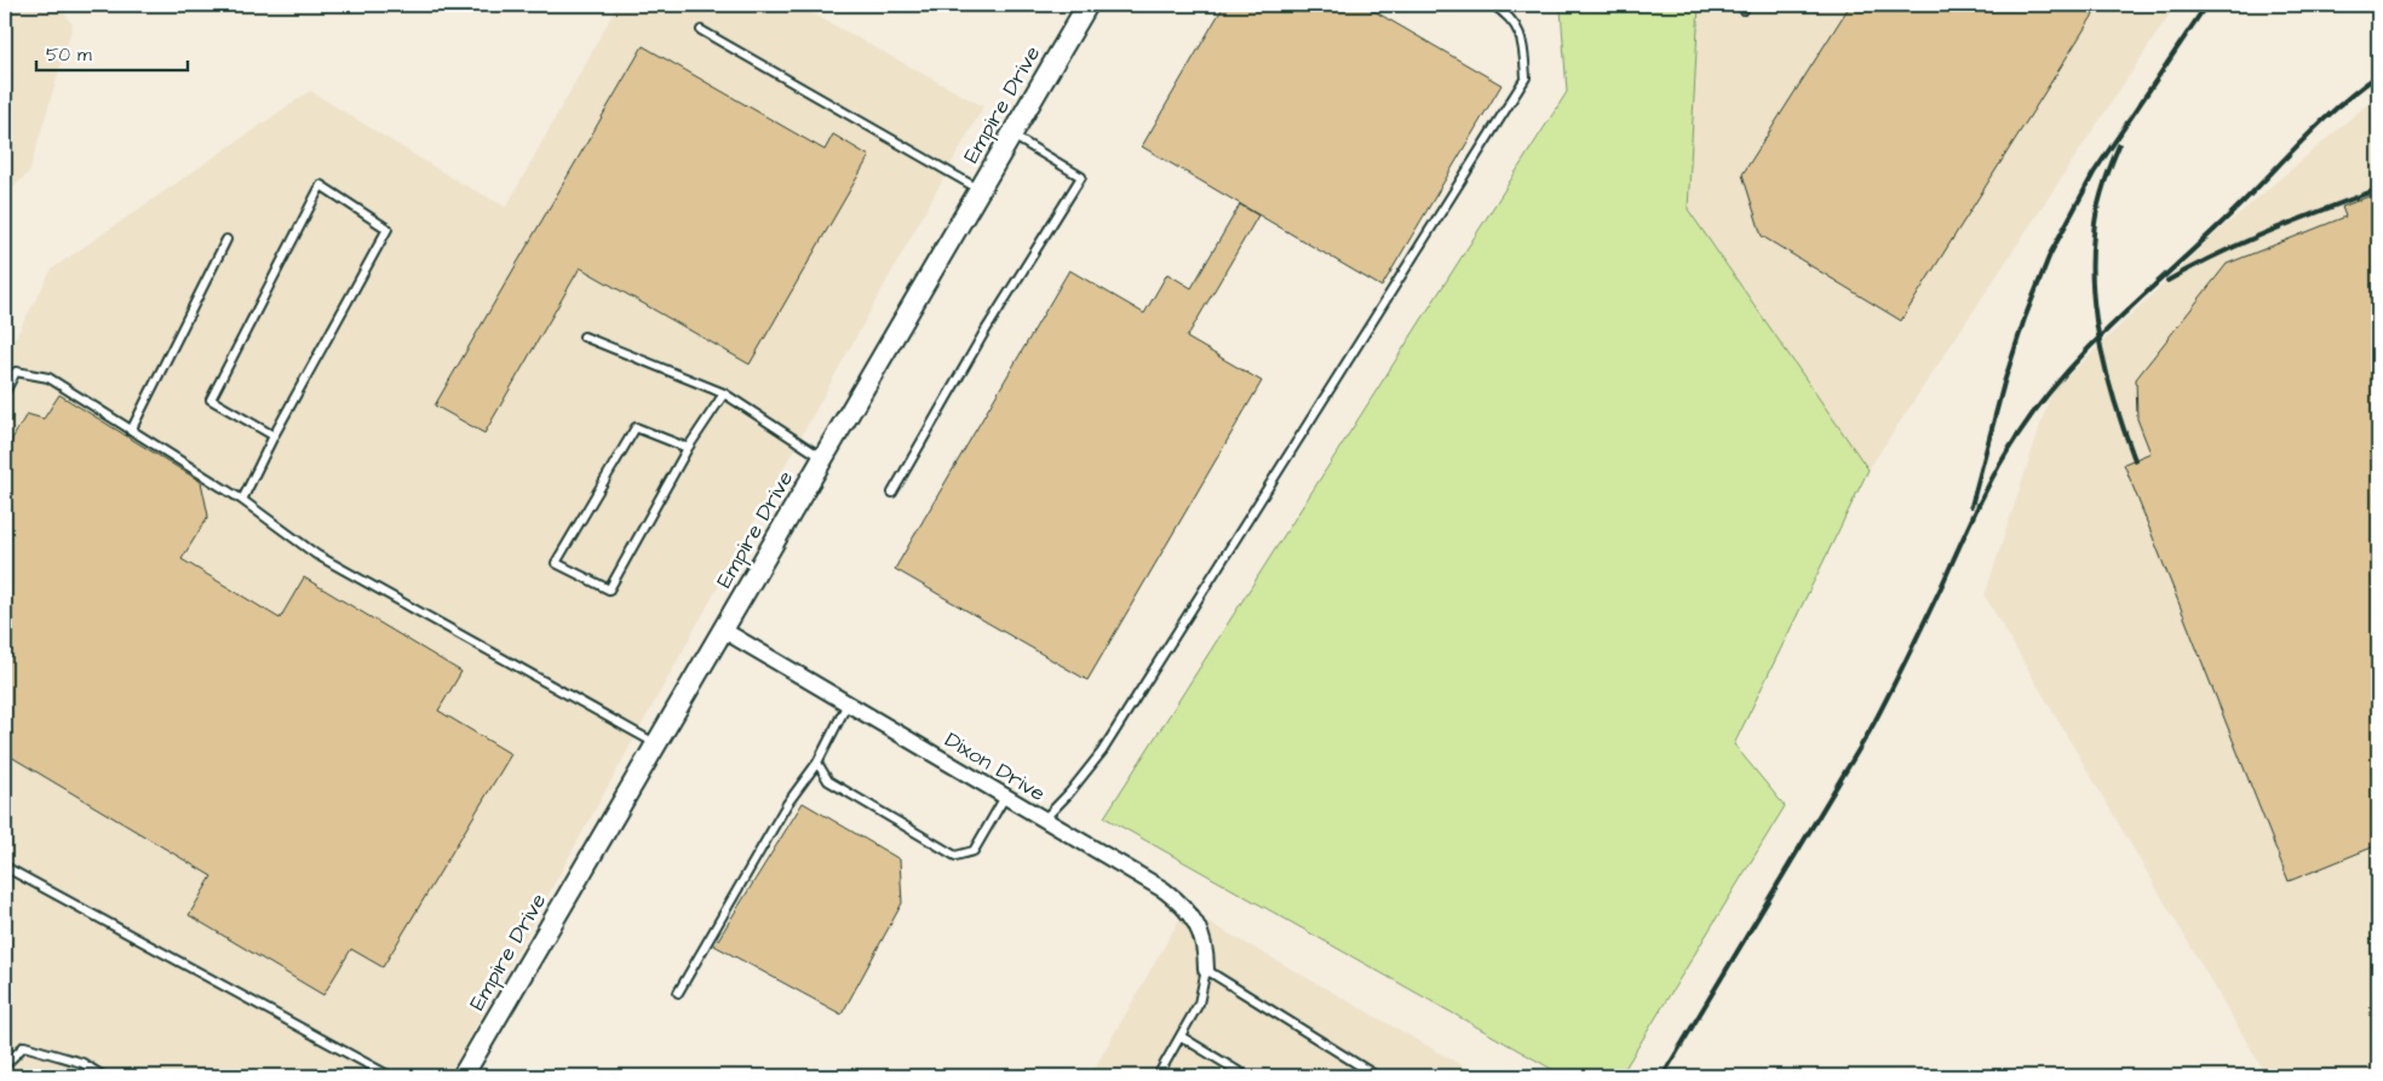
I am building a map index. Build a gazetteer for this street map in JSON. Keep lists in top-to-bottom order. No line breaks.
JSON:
{"streets":{"street":["Empire Drive","Dixon Drive"]},"crossings":[["Empire Drive","Dixon Drive"]],"scale_bar":"50 m"}
